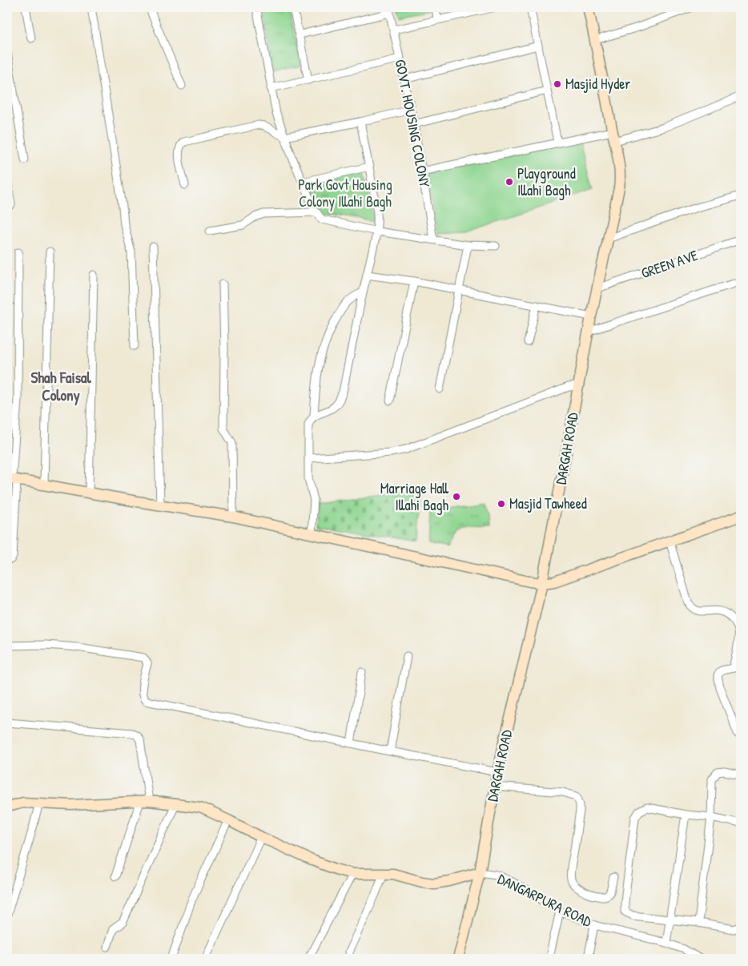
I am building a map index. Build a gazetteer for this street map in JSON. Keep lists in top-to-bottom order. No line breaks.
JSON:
{"streets":{"street":["GOVT. HOUSING COLONY","GREEN AVE","DARGAH ROAD","DANGARPURA ROAD"]},"crossings":[["GREEN AVE","DARGAH ROAD"],["DARGAH ROAD","DANGARPURA ROAD"]],"districts":["Shah Faisal Colony"],"parks":["Park Govt Housing Colony Illahi Bagh"],"places":["Masjid Hyder","Playground Illahi Bagh","Marriage Hall Illahi Bagh","Masjid Tawheed"]}
